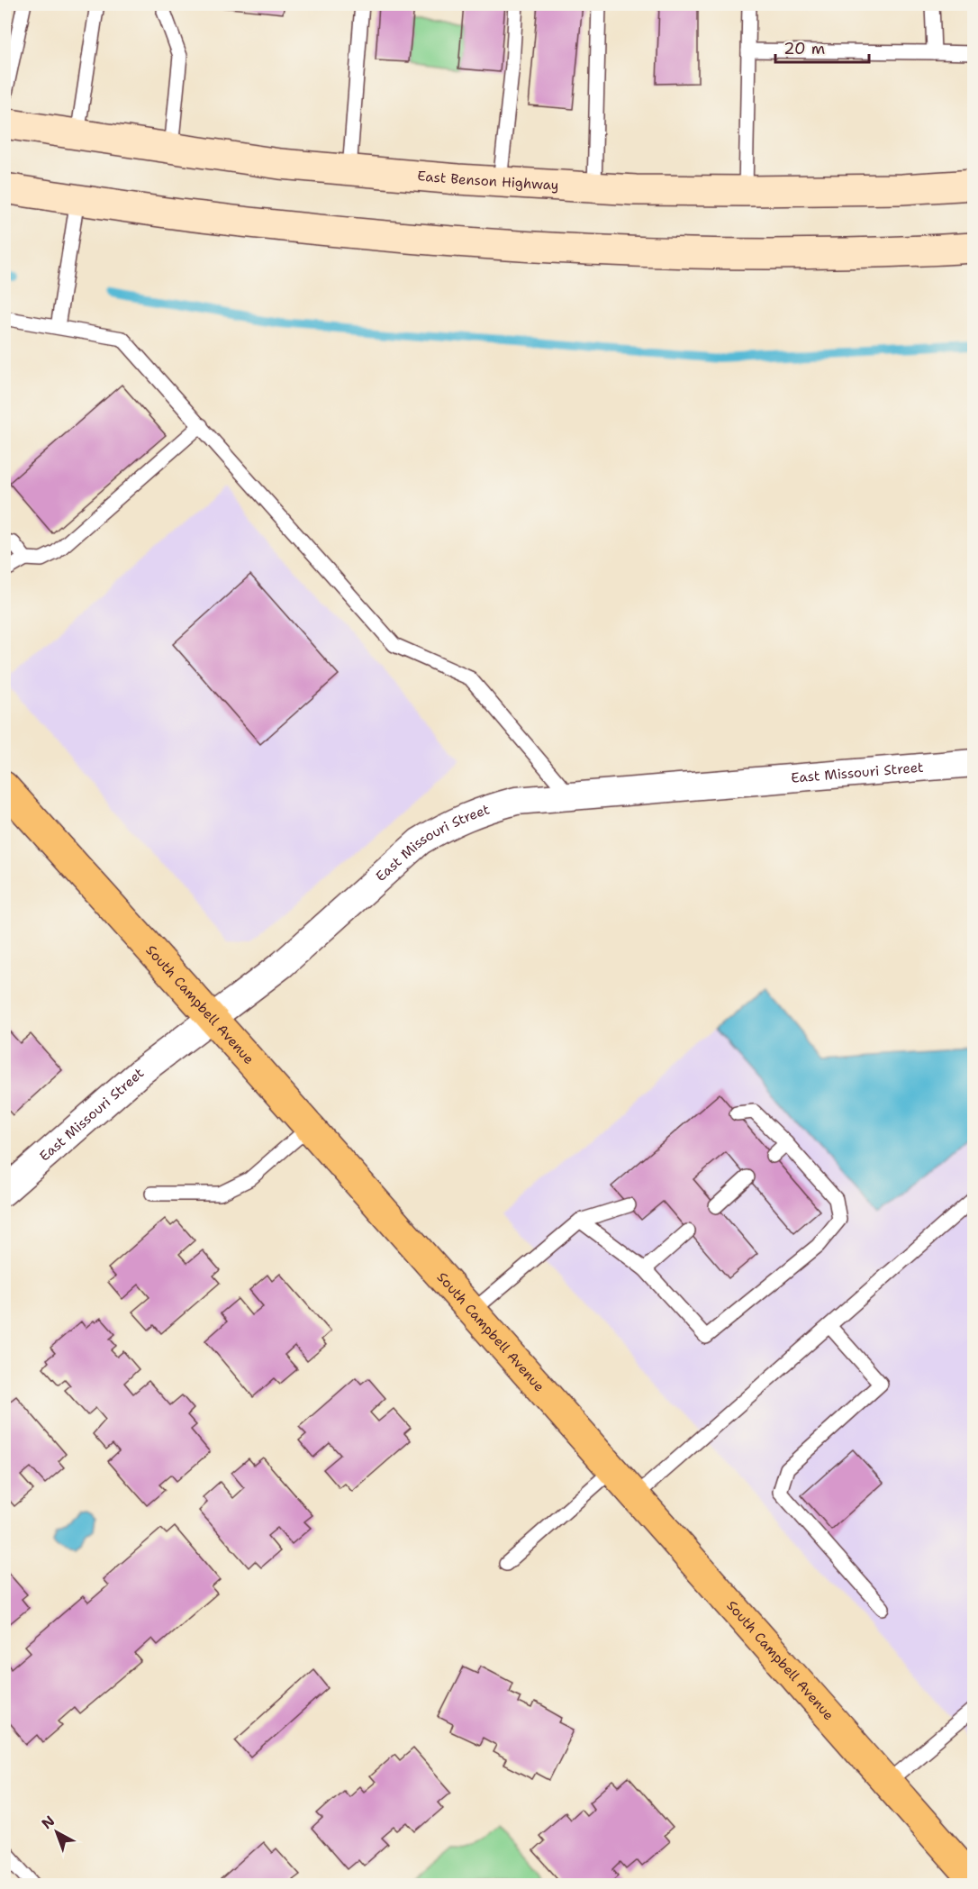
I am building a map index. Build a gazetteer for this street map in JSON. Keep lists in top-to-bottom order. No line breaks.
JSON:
{"streets":{"main road":["East Benson Highway","South Campbell Avenue"],"street":["East Missouri Street"]},"crossings":[["East Missouri Street","South Campbell Avenue"]],"scale_bar":"20 m","north":"top left"}
